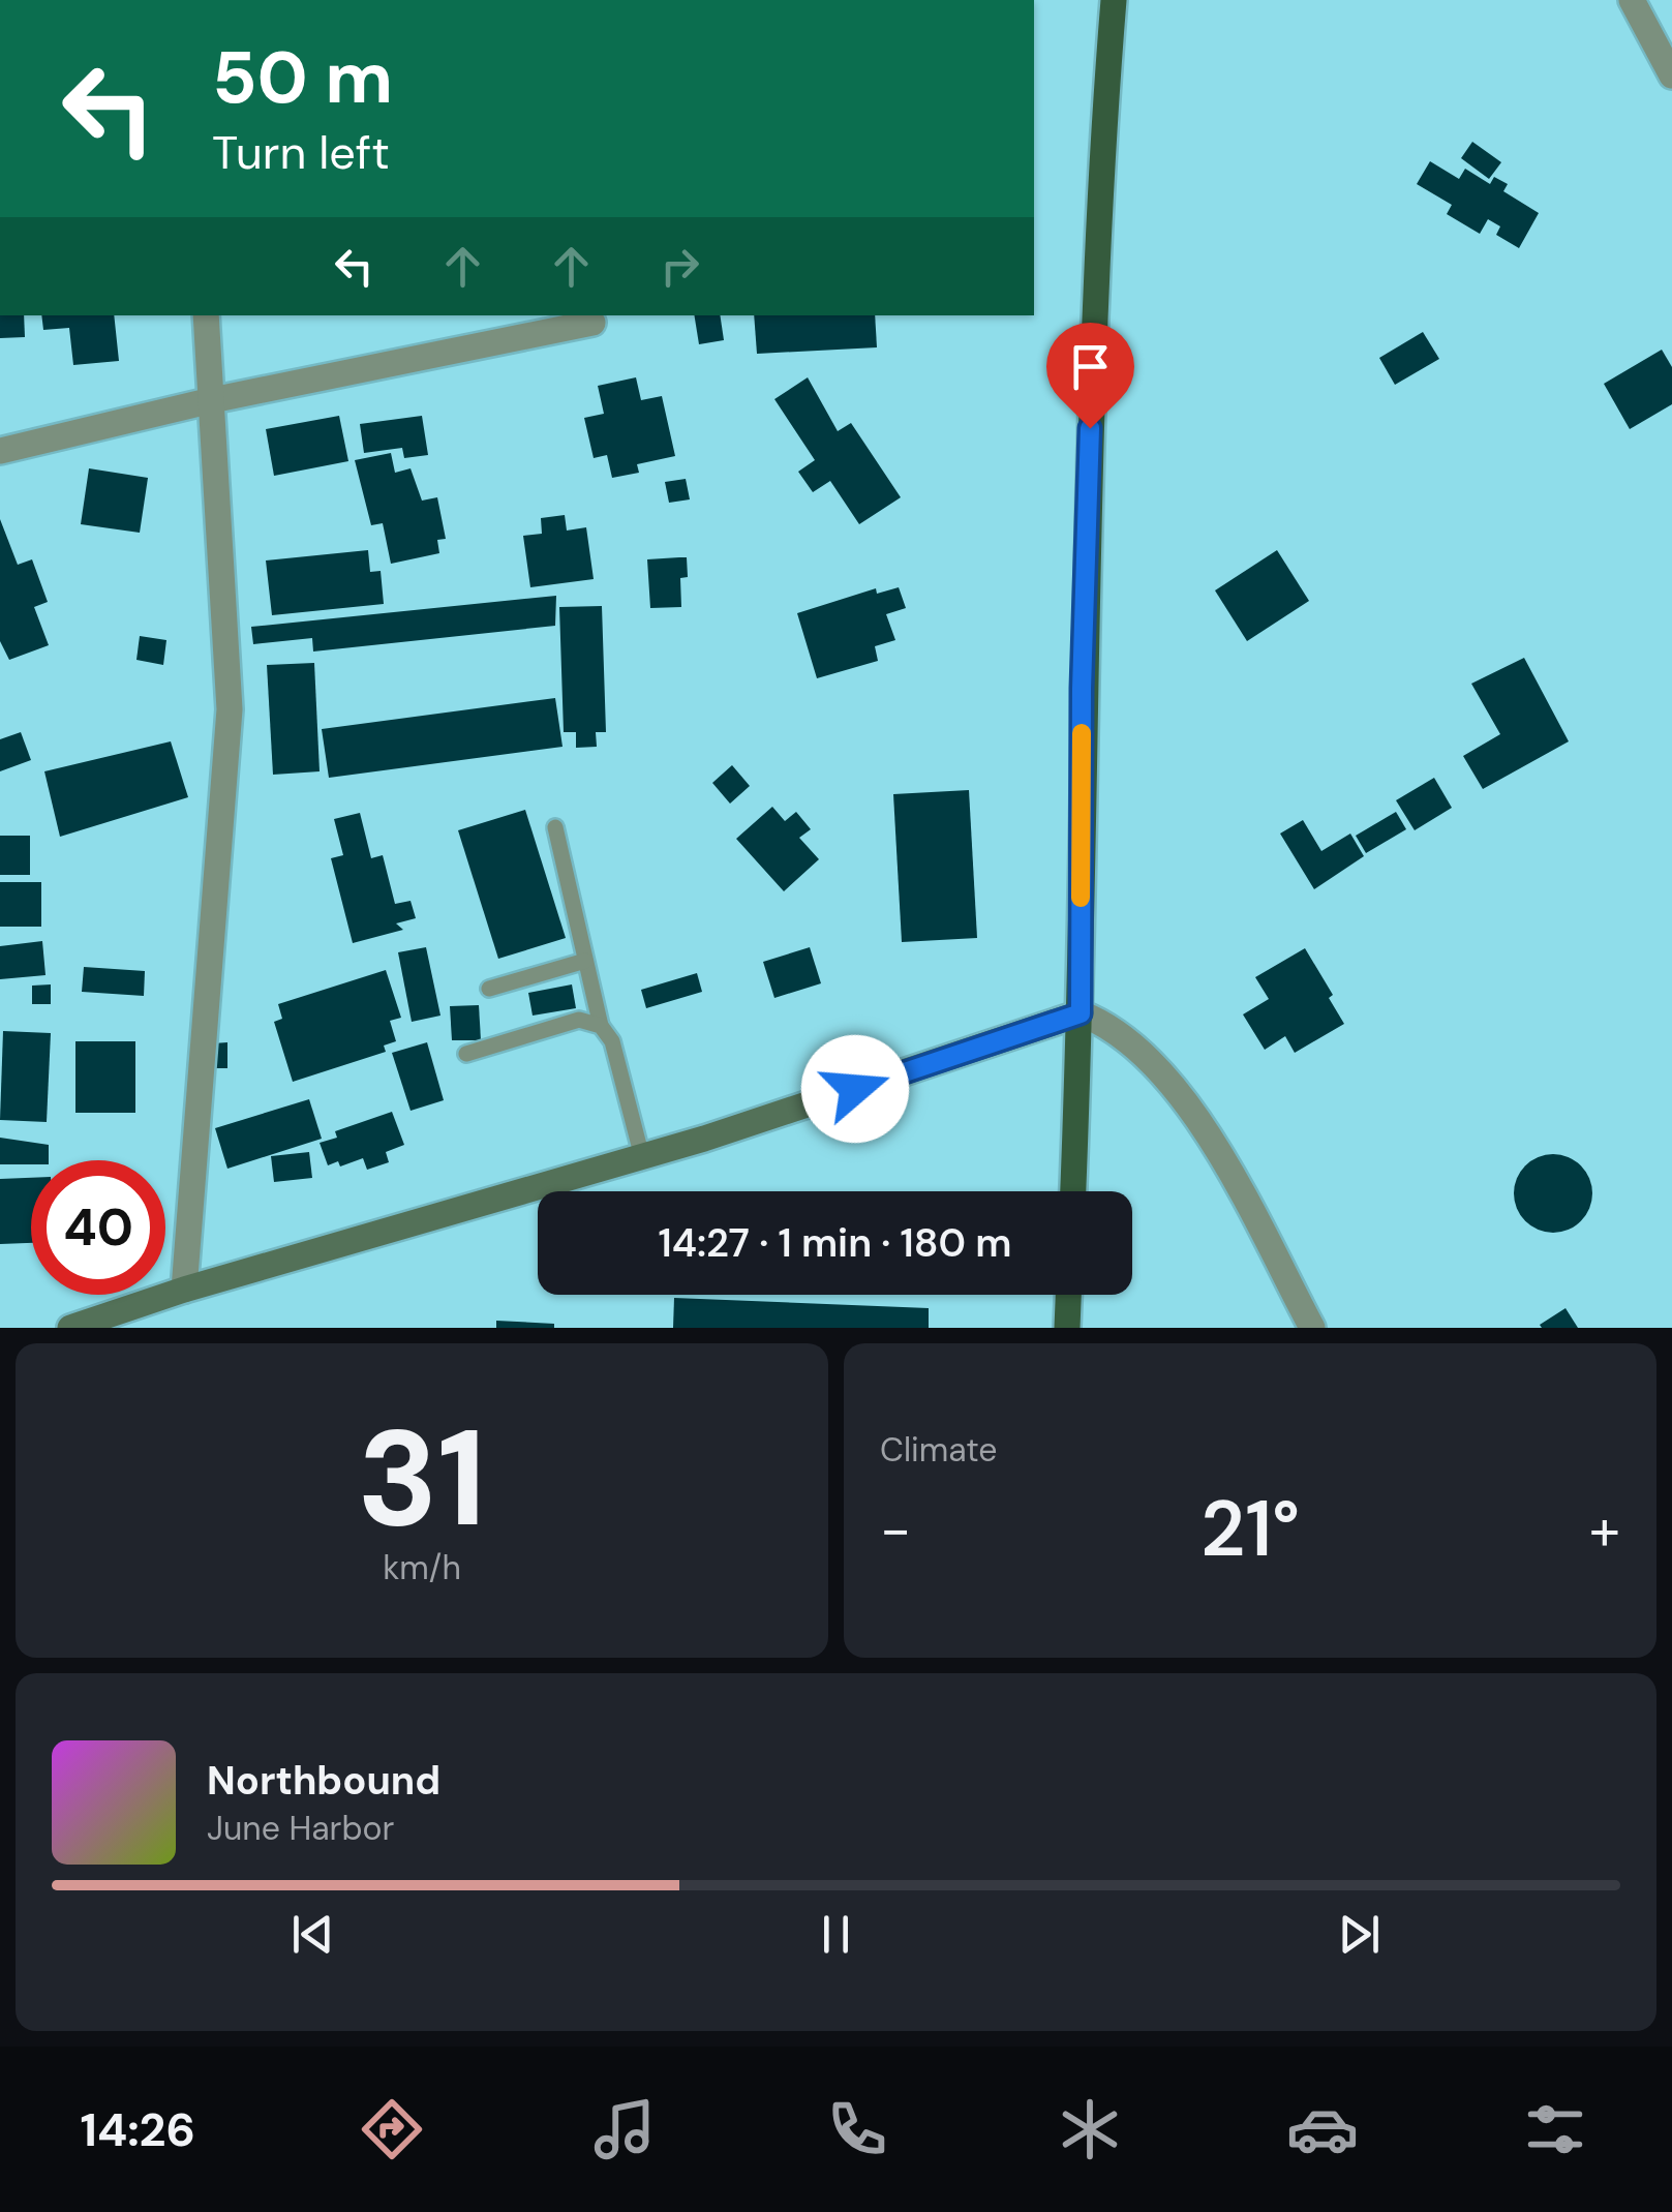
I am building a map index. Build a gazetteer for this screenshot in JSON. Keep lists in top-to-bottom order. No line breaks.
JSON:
{"page":{"turn":["50 m","Turn left"],"limit":"40","trip":"14:27 · 1 min · 180 m","tile":[["31","km/h"],"Climate"],"heat":["−","21°","+"],"song":["Northbound","June Harbor"],"tabs":"14:26"}}
